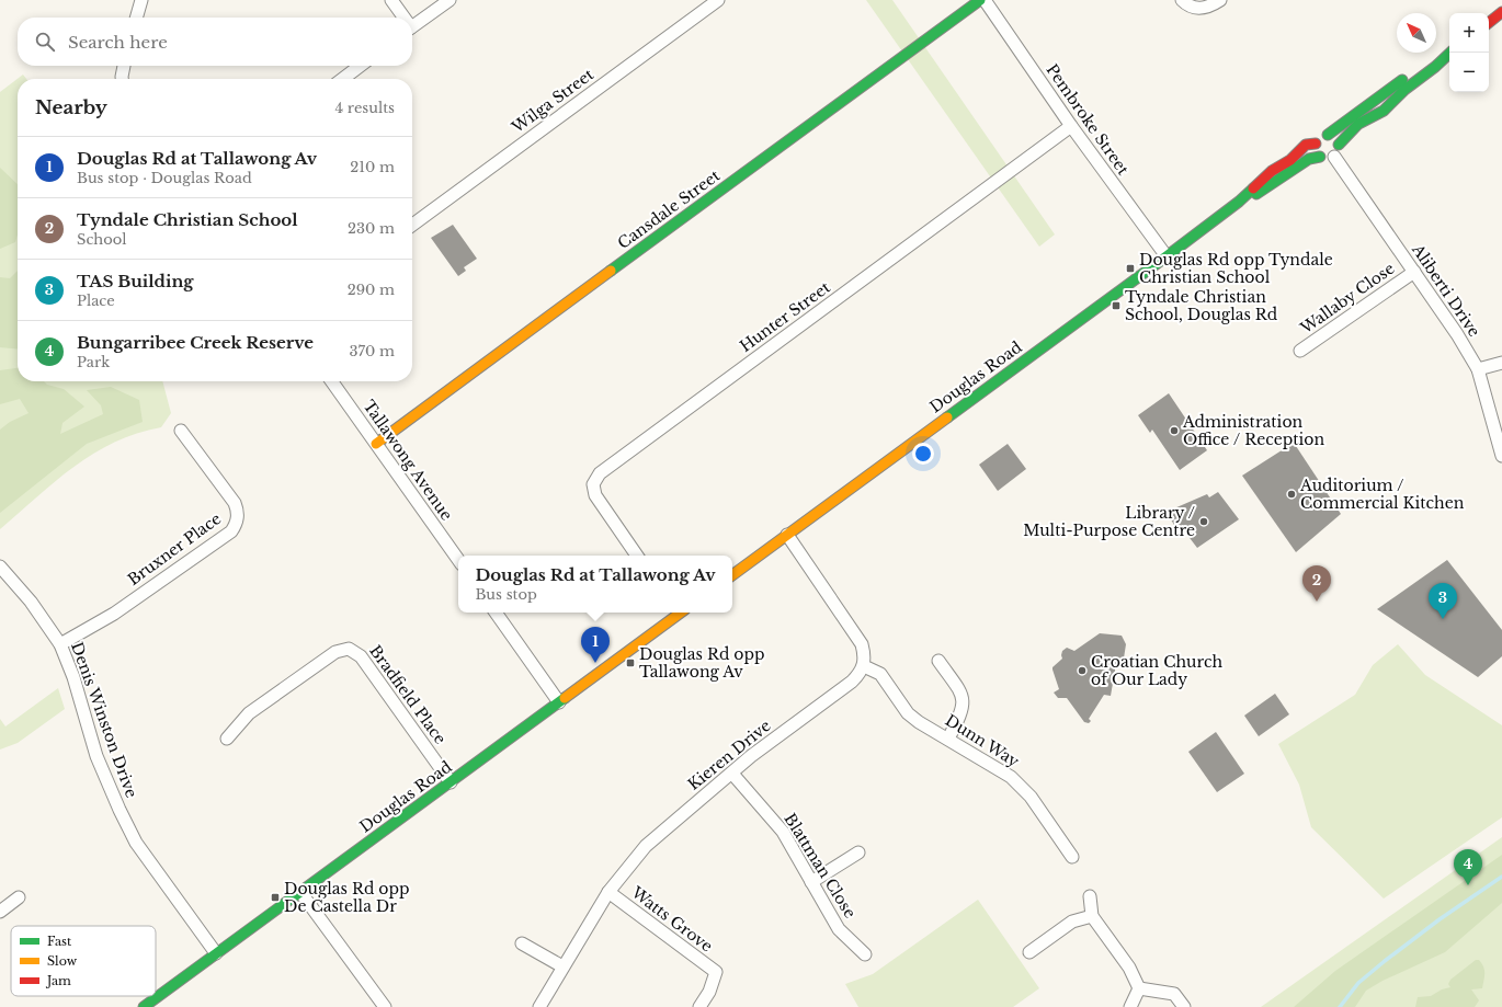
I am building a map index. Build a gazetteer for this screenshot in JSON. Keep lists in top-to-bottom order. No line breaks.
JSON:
{"streets":{"street":["Wilga Street","Pembroke Street","Cansdale Street","Aliberti Drive","Wallaby Close","Hunter Street","Douglas Road","Tallawong Avenue","Bruxner Place","Bradfield Place","Denis Winston Drive","Dunn Way","Kieren Drive","Blattman Close","Watts Grove"]},"crossings":[["Pembroke Street","Hunter Street"],["Pembroke Street","Douglas Road"],["Cansdale Street","Tallawong Avenue"],["Aliberti Drive","Wallaby Close"],["Aliberti Drive","Douglas Road"],["Douglas Road","Bradfield Place"],["Douglas Road","Denis Winston Drive"],["Bruxner Place","Denis Winston Drive"],["Dunn Way","Kieren Drive"],["Kieren Drive","Blattman Close"],["Kieren Drive","Watts Grove"]],"places":{"transit":["Douglas Rd opp Tyndale Christian School","Tyndale Christian School, Douglas Rd","Douglas Rd opp Tallawong Av","Douglas Rd opp De Castella Dr"],"other":["Administration Office / Reception","Auditorium / Commercial Kitchen","Library / Multi-Purpose Centre","Croatian Church of Our Lady"]},"legend":["Fast","Slow","Jam"],"north":"top left","page":{"map_buttons":["+","−"],"search":"Search here","heading":["Nearby","4 results"],"list":[{"mark":"1","name":"Douglas Rd at Tallawong Av","note":"Bus stop · Douglas Road","value":"210 m"},{"mark":"2","name":"Tyndale Christian School","note":"School","value":"230 m"},{"mark":"3","name":"TAS Building","note":"Place","value":"290 m"},{"mark":"4","name":"Bungarribee Creek Reserve","note":"Park","value":"370 m"}],"popup":["Douglas Rd at Tallawong Av","Bus stop"],"pins":["2","3","1","4"]}}
